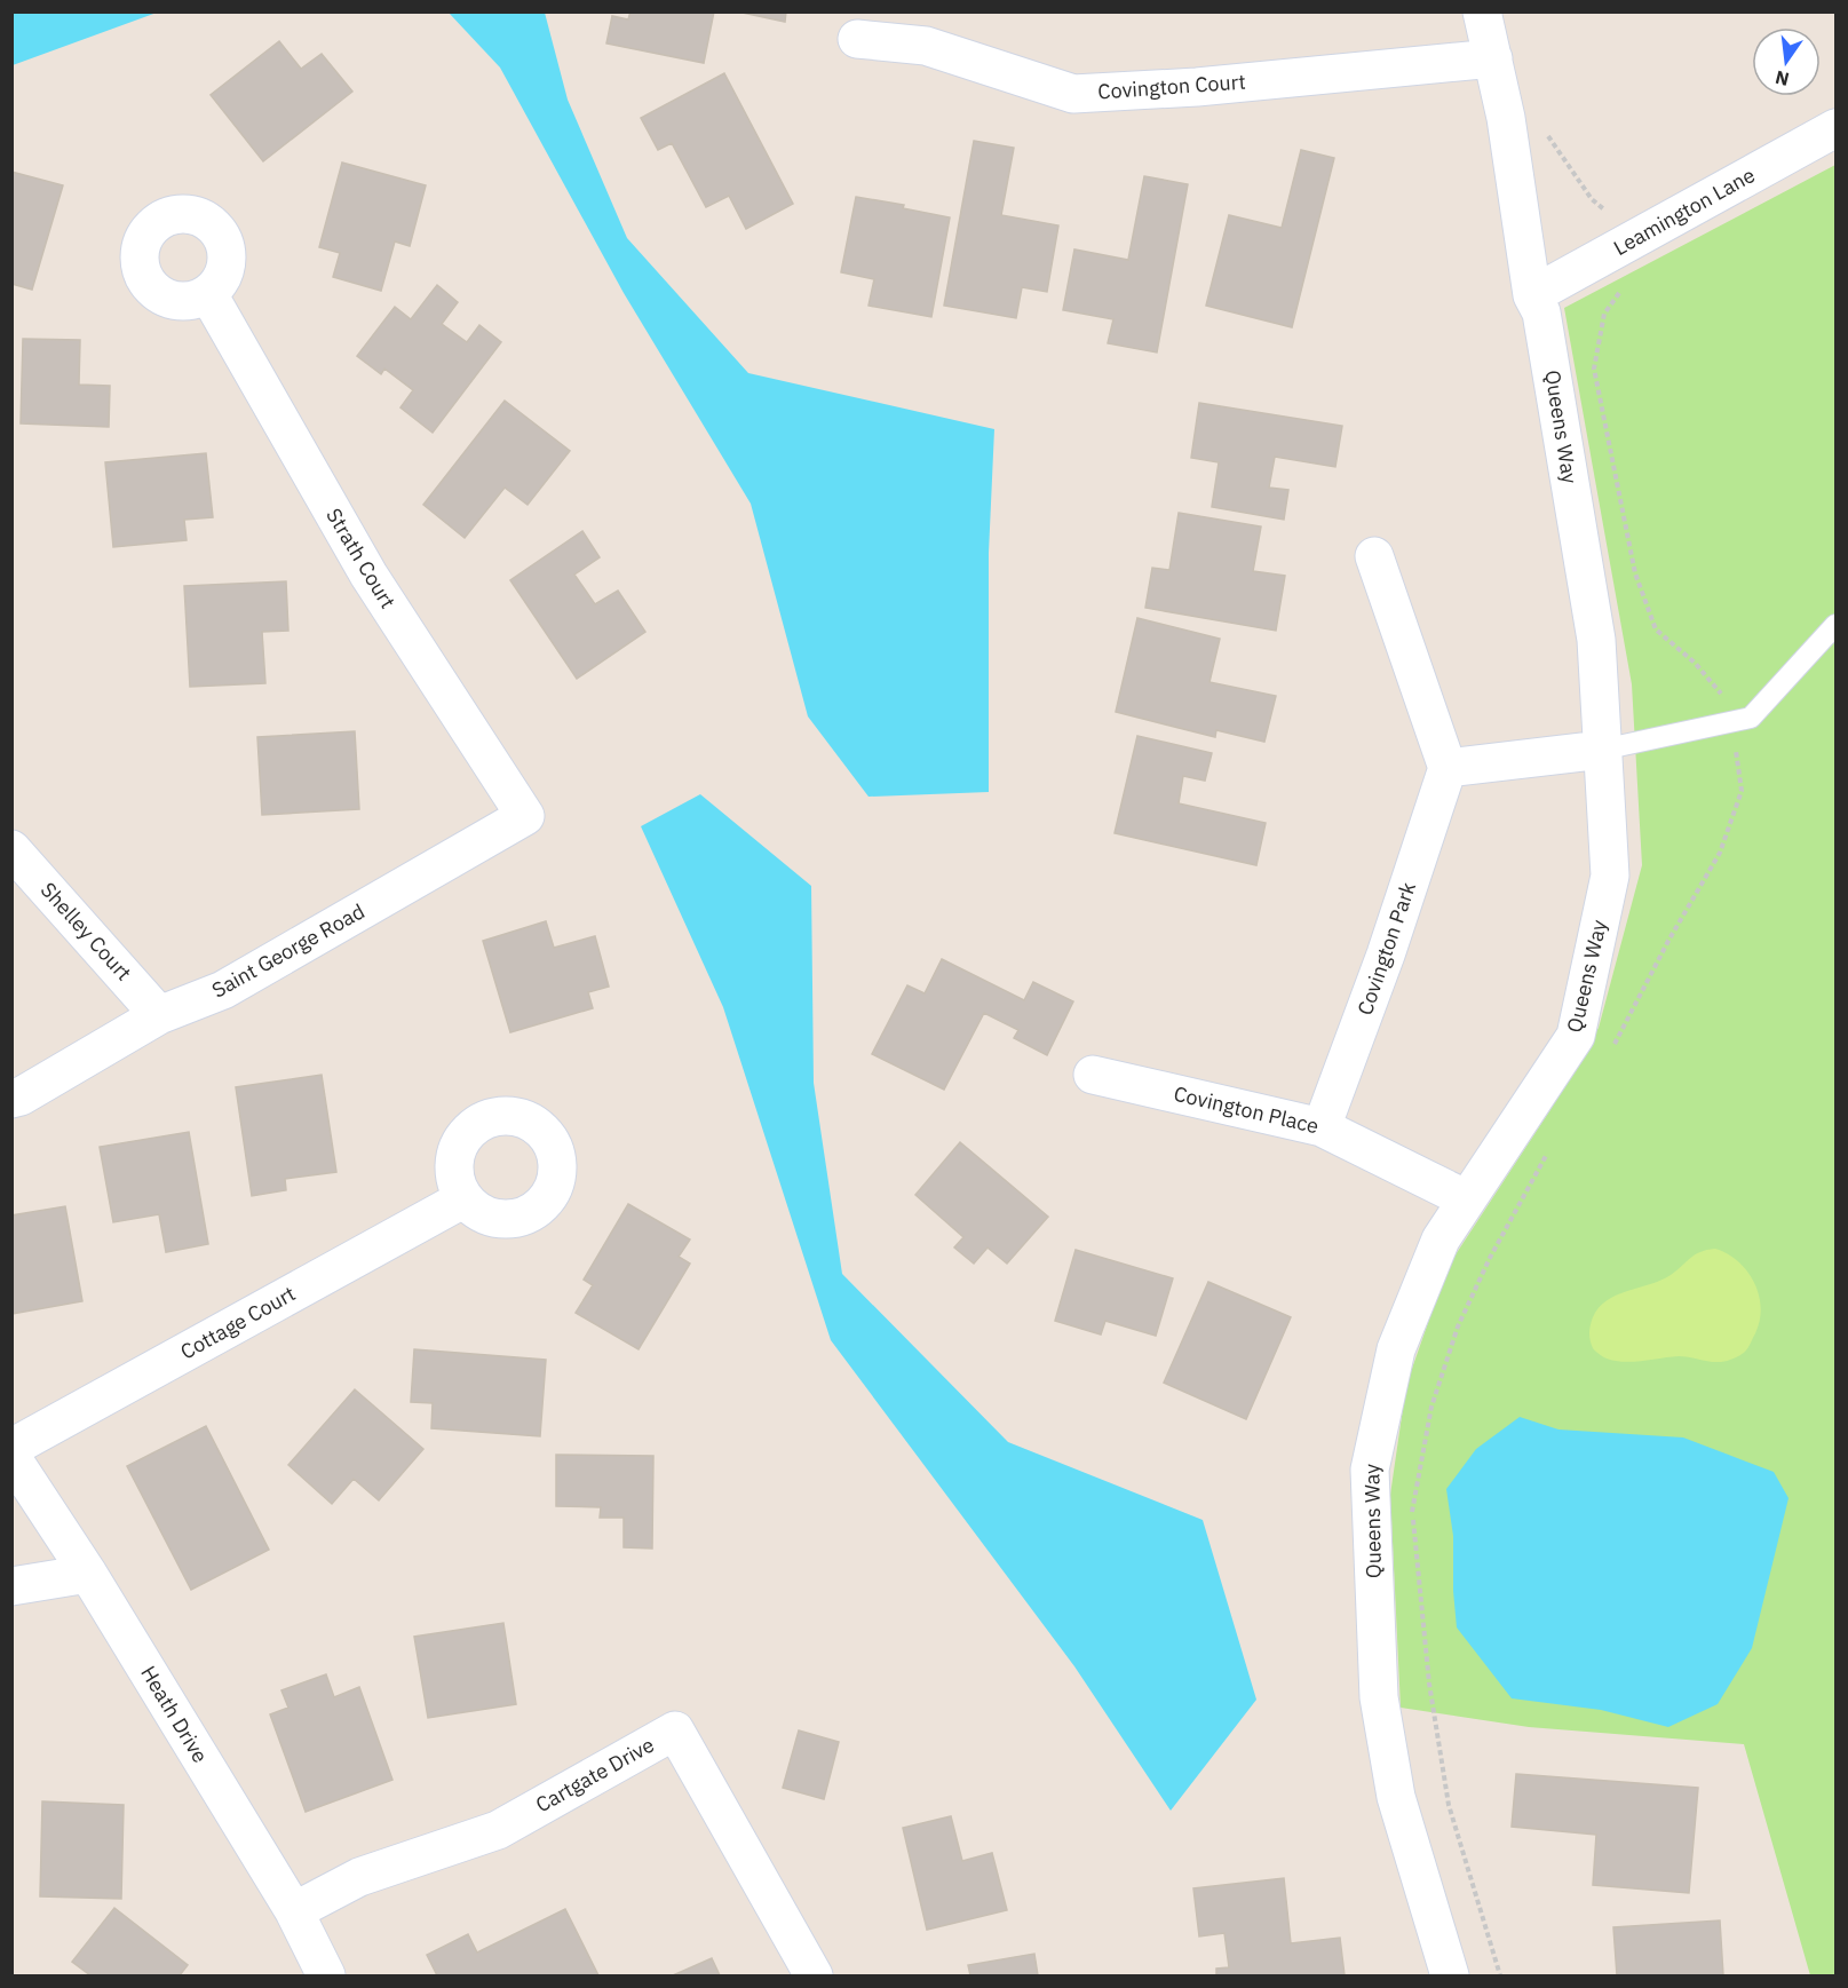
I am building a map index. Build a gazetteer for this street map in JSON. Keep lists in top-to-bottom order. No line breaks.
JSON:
{"streets":{"street":["Covington Court","Leamington Lane","Queens Way","Strath Court","Shelley Court","Covington Park","Saint George Road","Covington Place","Cottage Court","Heath Drive","Cartgate Drive"]},"crossings":[["Covington Court","Queens Way"],["Leamington Lane","Queens Way"],["Queens Way","Covington Place"],["Strath Court","Saint George Road"],["Shelley Court","Saint George Road"],["Covington Park","Covington Place"],["Heath Drive","Cartgate Drive"]],"north":"bottom"}
